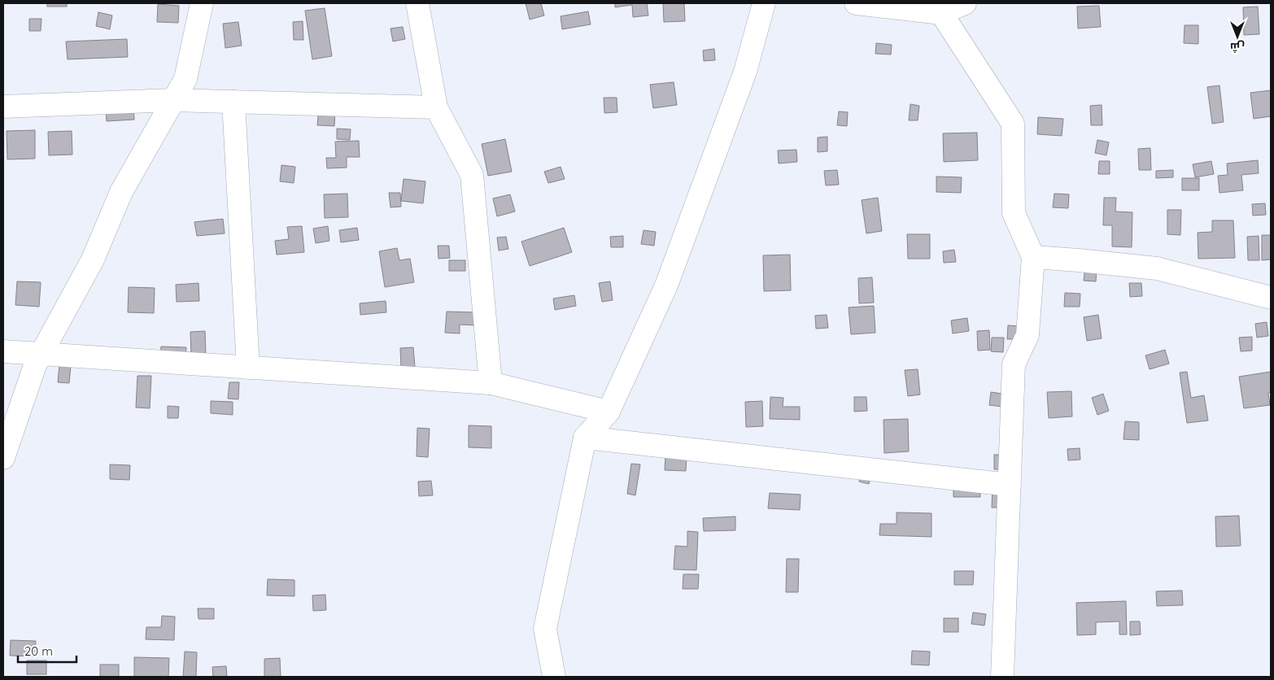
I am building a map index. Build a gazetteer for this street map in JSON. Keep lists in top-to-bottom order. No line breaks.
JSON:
{"scale_bar":"20 m","north":"bottom"}
